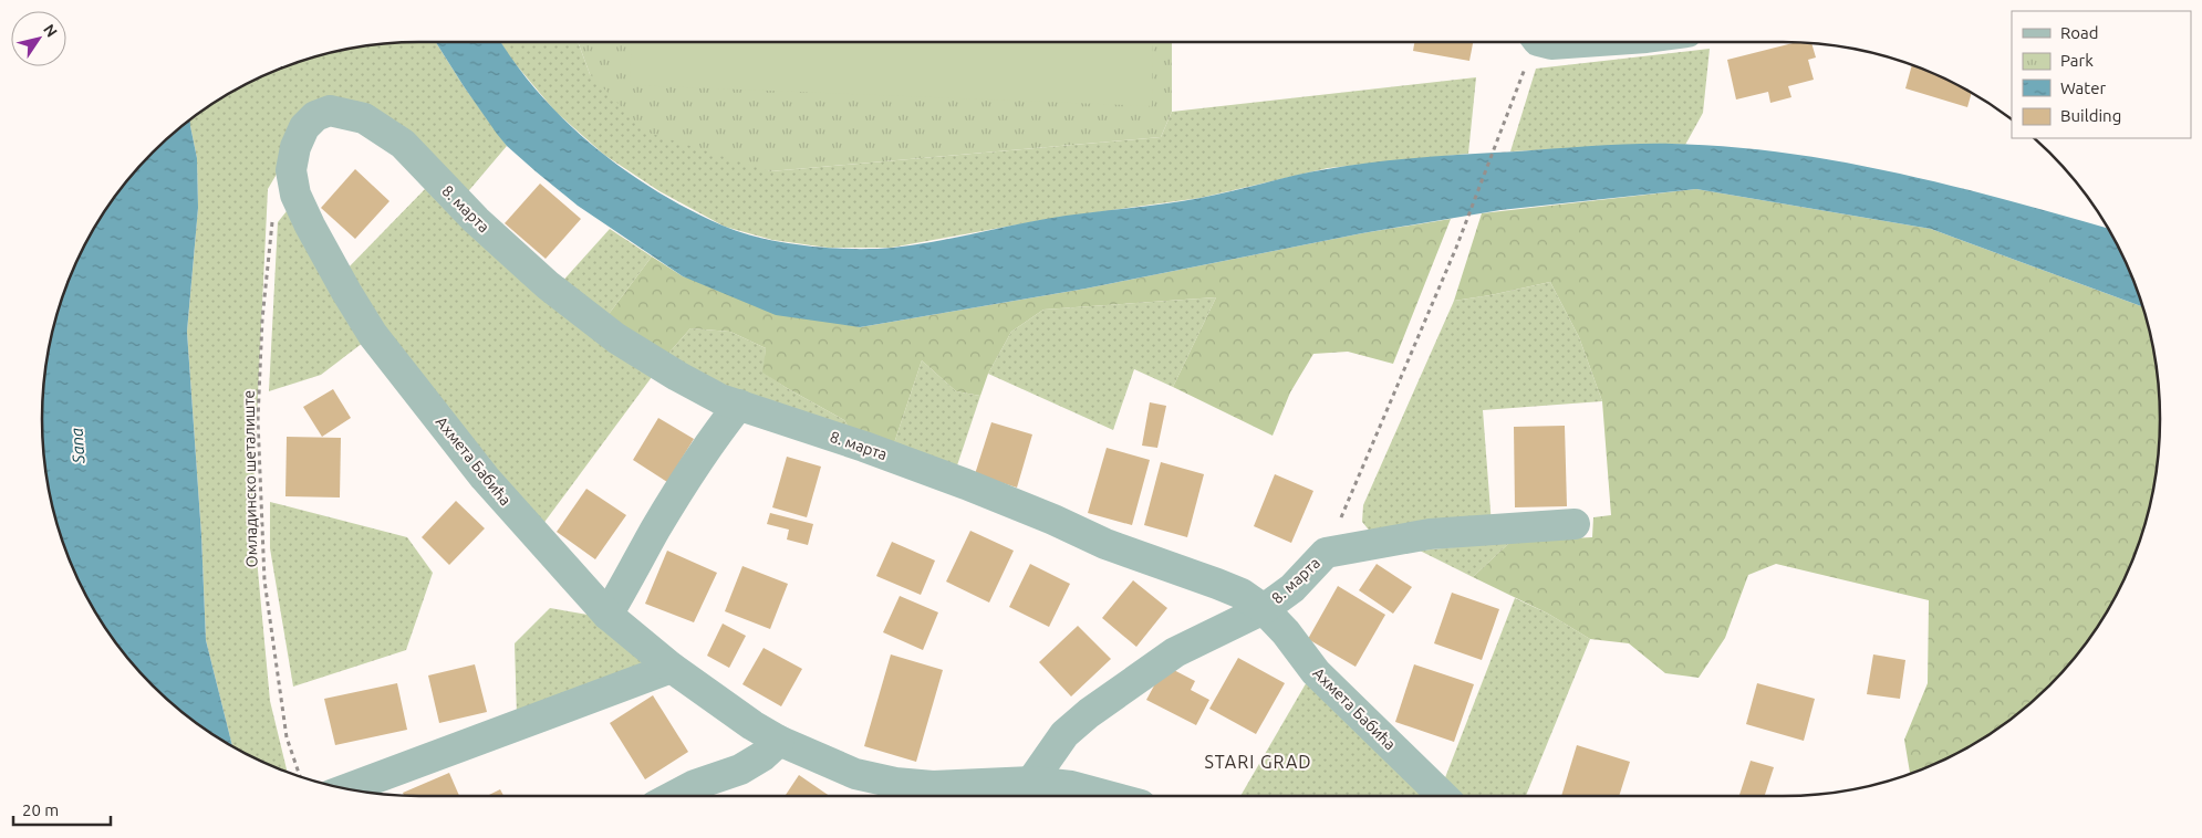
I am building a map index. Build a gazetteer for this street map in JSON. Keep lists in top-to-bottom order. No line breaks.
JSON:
{"streets":{"street":["8. марта","Ахмета Бабића"],"path":["Омладинскo шеталиште"]},"crossings":[["8. марта","Ахмета Бабића"],["8. марта","Омладинскo шеталиште"],["Ахмета Бабића","Омладинскo шеталиште"]],"districts":["STARI GRAD"],"water":["Sana"],"legend":["Road","Park","Water","Building"],"scale_bar":"20 m","north":"top right"}
